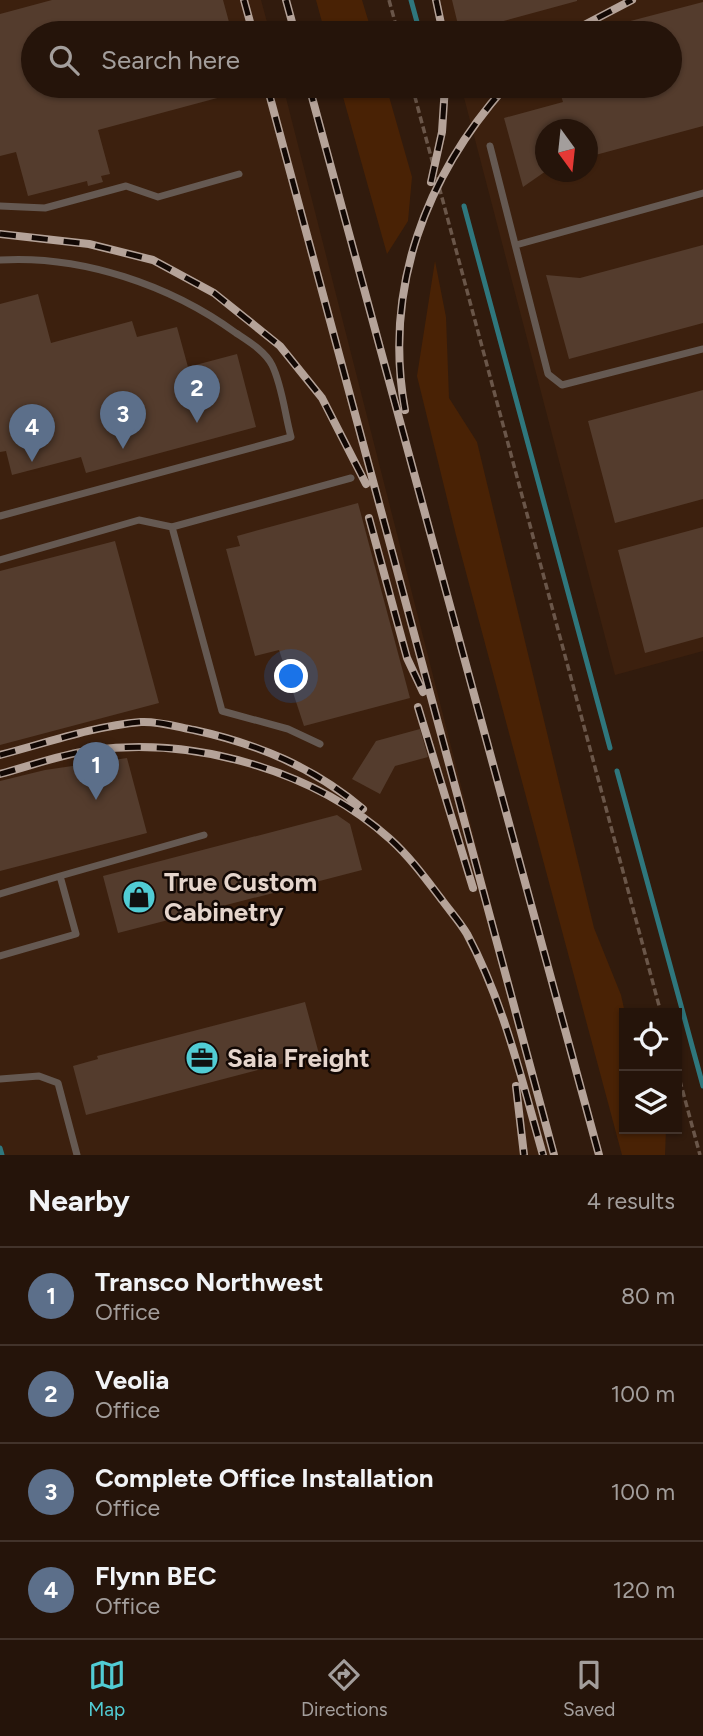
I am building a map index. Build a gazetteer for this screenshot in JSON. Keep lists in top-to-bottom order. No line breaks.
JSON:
{"places":{"shop":["True Custom Cabinetry"],"office":["Saia Freight"]},"north":"bottom","page":{"search":"Search here","pins":["2","3","4","1"],"heading":["Nearby","4 results"],"list":[{"mark":"1","name":"Transco Northwest","note":"Office","value":"80 m"},{"mark":"2","name":"Veolia","note":"Office","value":"100 m"},{"mark":"3","name":"Complete Office Installation","note":"Office","value":"100 m"},{"mark":"4","name":"Flynn BEC","note":"Office","value":"120 m"}],"nav":["Map","Directions","Saved"]}}
